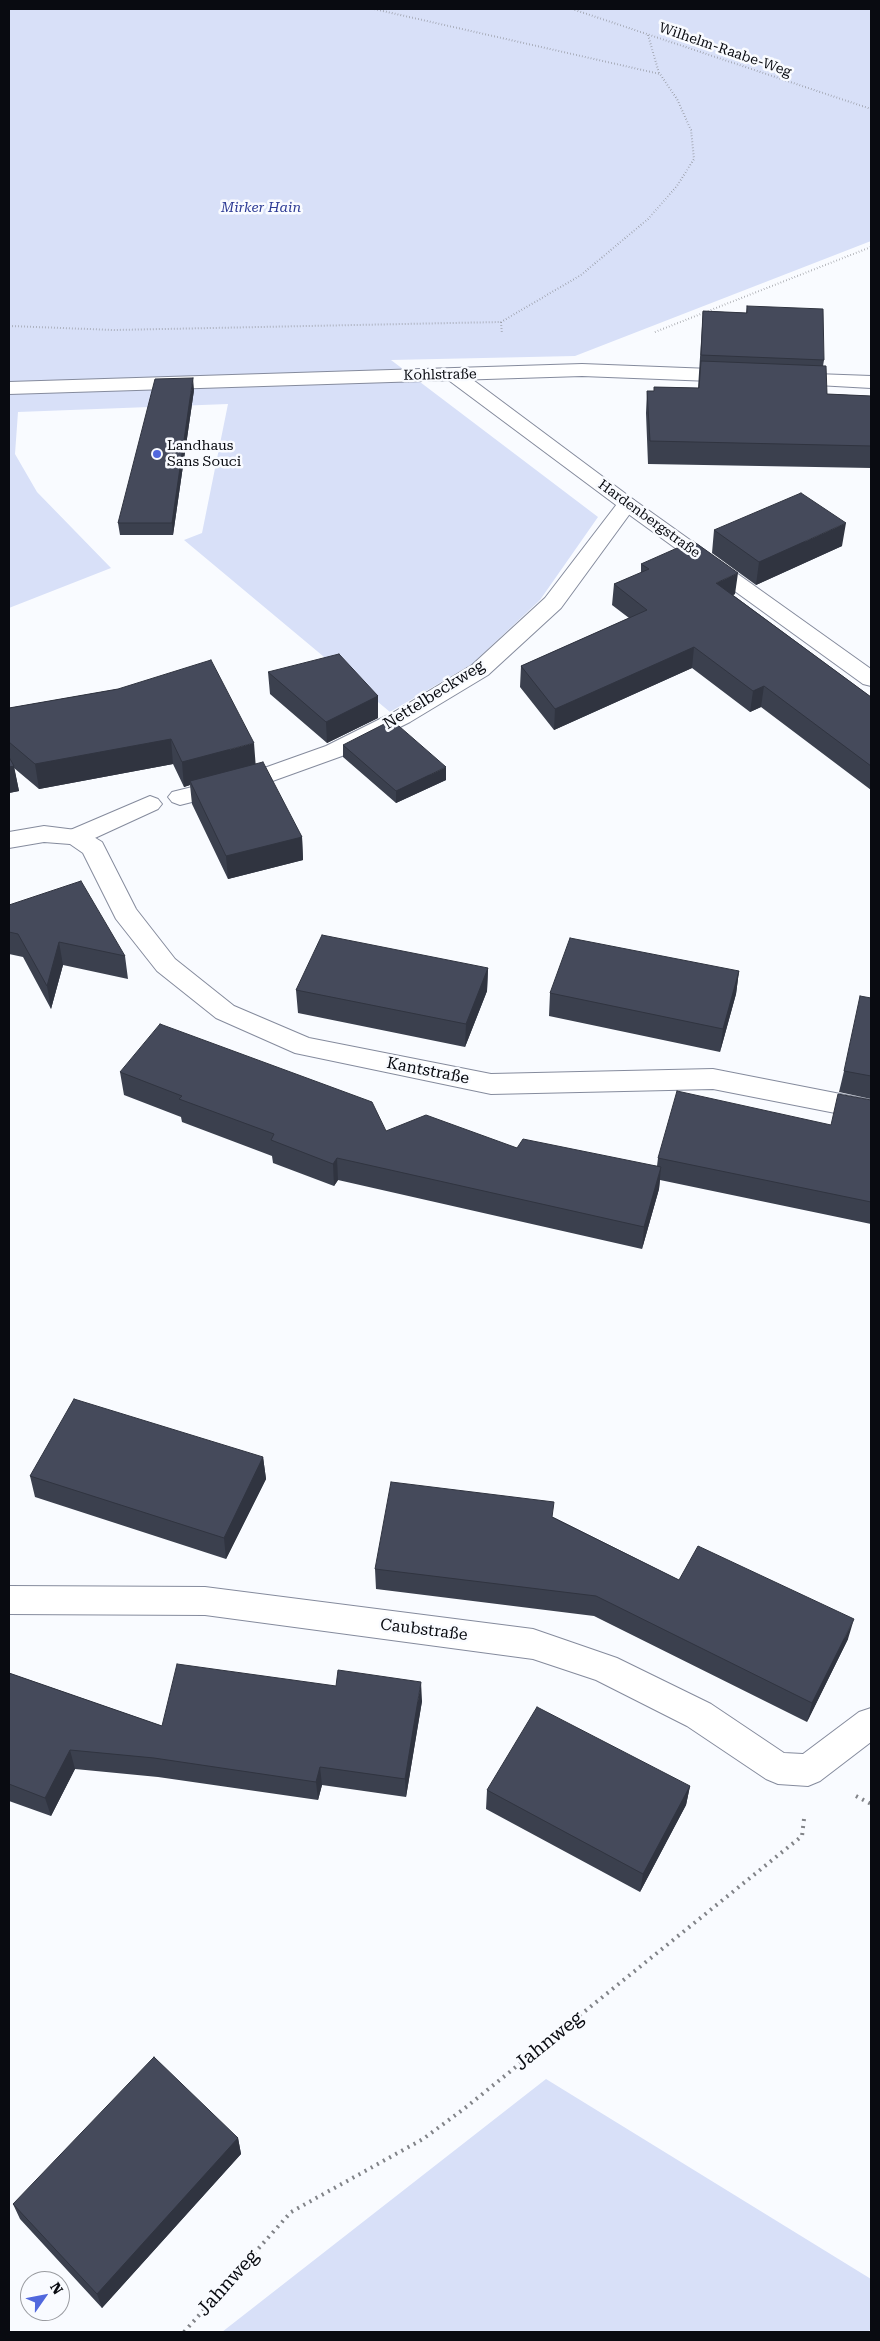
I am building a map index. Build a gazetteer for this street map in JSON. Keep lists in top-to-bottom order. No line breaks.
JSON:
{"streets":{"street":["Kohlstraße","Hardenbergstraße","Nettelbeckweg","Kantstraße","Caubstraße"],"path":["Wilhelm-Raabe-Weg","Jahnweg"]},"crossings":[["Kohlstraße","Hardenbergstraße"],["Hardenbergstraße","Nettelbeckweg"],["Caubstraße","Jahnweg"]],"parks":["Mirker Hain"],"places":["Landhaus Sans Souci"],"north":"top right"}
